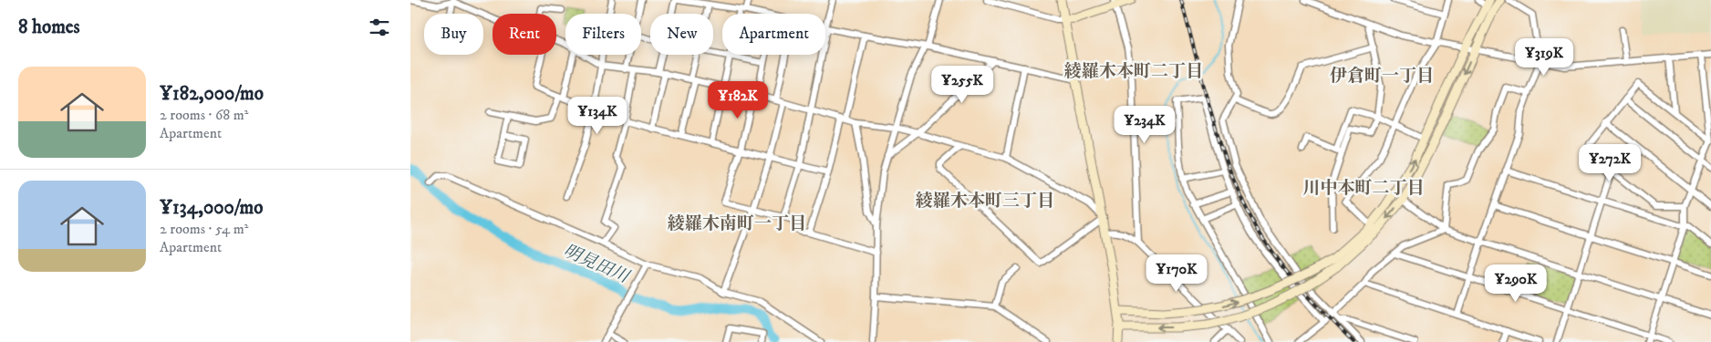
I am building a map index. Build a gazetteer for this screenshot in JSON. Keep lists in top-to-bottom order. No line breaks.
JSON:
{"districts":["綾羅木本町二丁目","伊倉町一丁目","川中本町二丁目","綾羅木本町三丁目","綾羅木南町一丁目"],"water":["明見田川"],"page":{"heading":"8 homes","chip":["Buy","Rent","Filters","New","Apartment"],"price":["¥319K","¥255K","¥182K","¥134K","¥234K","¥272K","¥170K","¥290K"],"list":[{"name":"¥182,000/mo","note":"2 rooms · 68 m² · Apartment"},{"name":"¥134,000/mo","note":"2 rooms · 54 m² · Apartment"}]}}
